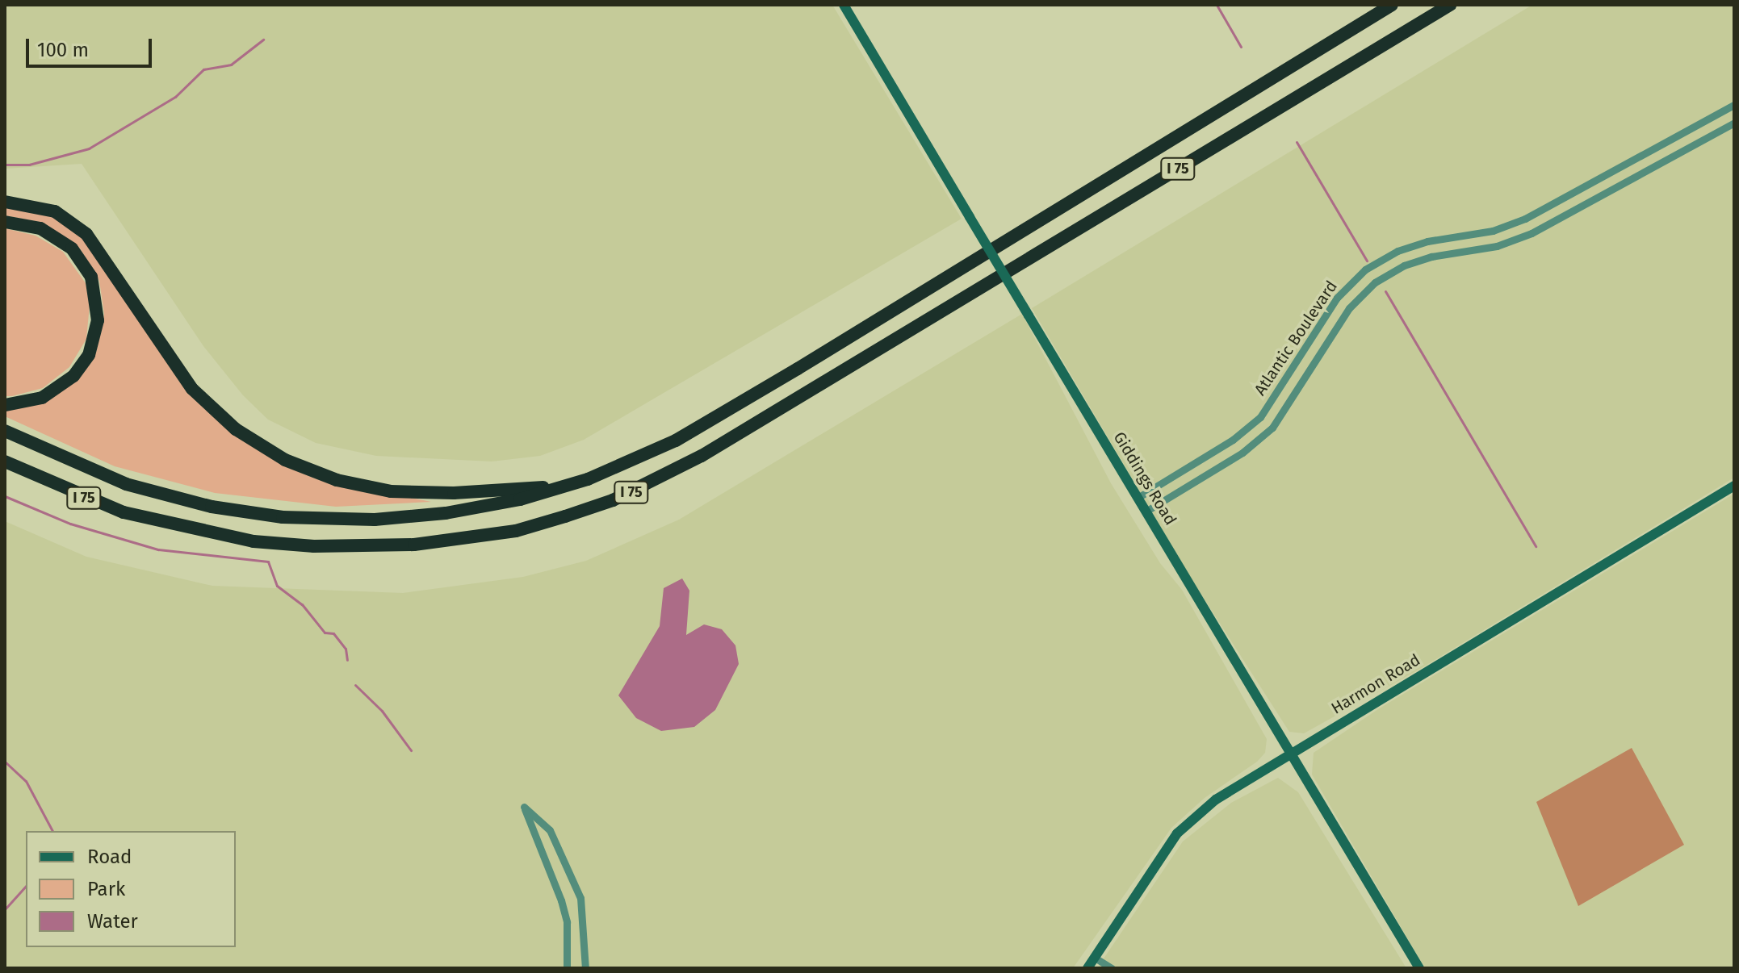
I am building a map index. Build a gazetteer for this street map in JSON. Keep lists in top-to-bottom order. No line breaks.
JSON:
{"streets":{"highway":["I 75"],"street":["Atlantic Boulevard","Giddings Road","Harmon Road"]},"crossings":[["Atlantic Boulevard","Giddings Road"],["Giddings Road","Harmon Road"]],"legend":["Road","Park","Water"],"scale_bar":"100 m"}
